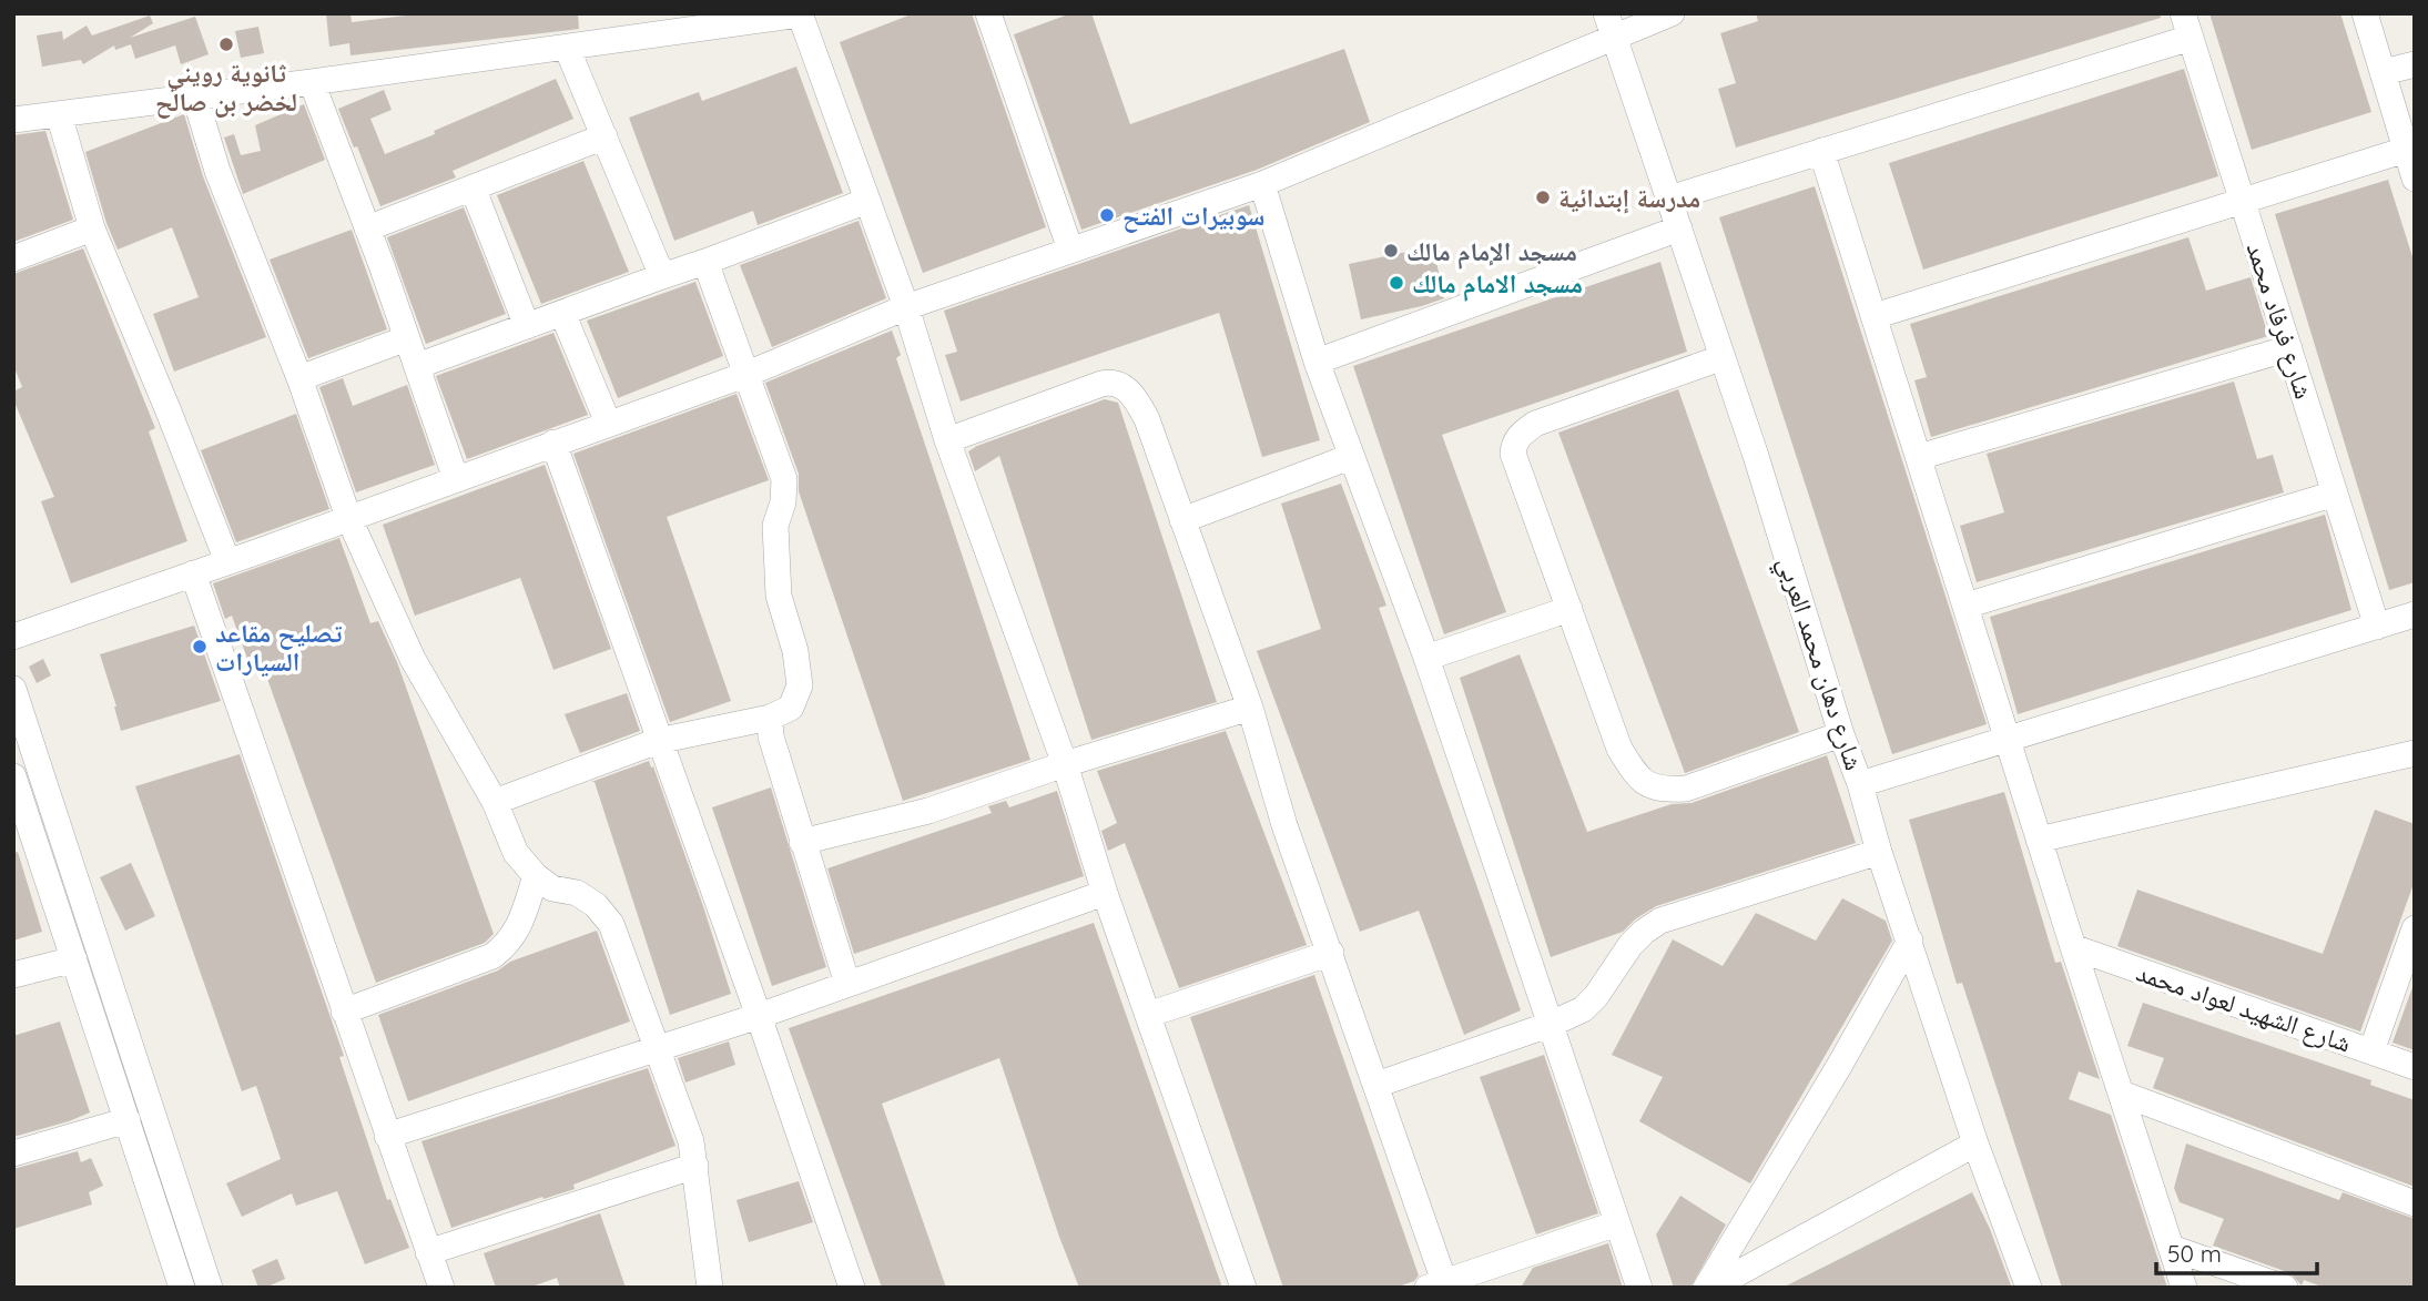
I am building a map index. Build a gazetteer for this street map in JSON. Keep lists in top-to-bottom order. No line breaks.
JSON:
{"streets":{"street":["شارع فرفاد محمد","شارع دهان محمد العربي","شارع الشهيد لعواد محمد"]},"places":["ثانوية رويني لخضر بن صالح","مدرسة إبتدائية","سوبيرات الفتح","مسجد الإمام مالك","مسجد الامام مالك","تصليح مقاعد السيارات"],"scale_bar":"50 m"}
